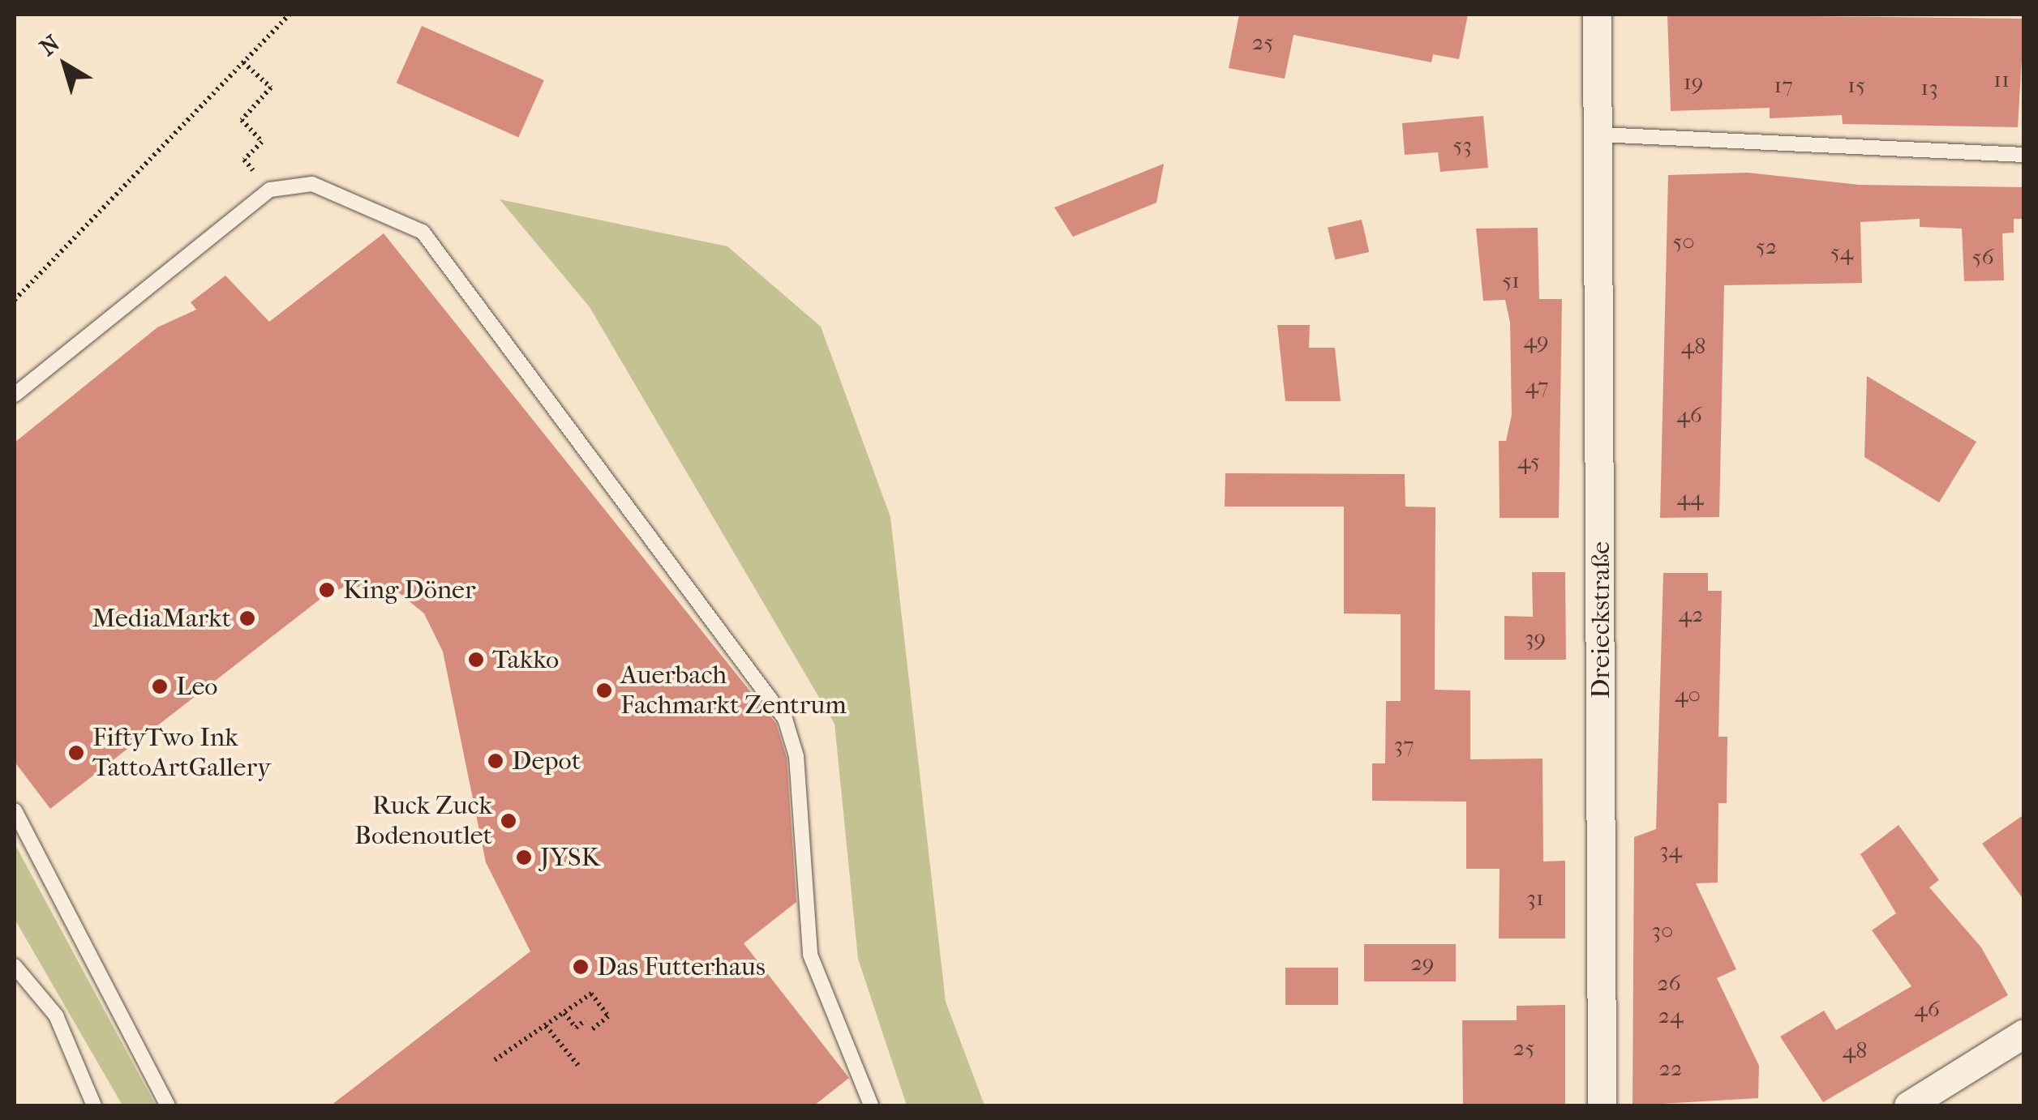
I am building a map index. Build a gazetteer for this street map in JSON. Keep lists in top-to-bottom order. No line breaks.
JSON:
{"streets":{"street":["Dreieckstraße"]},"places":["King Döner","MediaMarkt","Takko","Leo","Auerbach Fachmarkt Zentrum","FiftyTwo Ink TattoArtGallery","Depot","Ruck Zuck Bodenoutlet","JYSK","Das Futterhaus"],"house_numbers":["25","11","19","17","15","13","53","50","52","54","56","51","49","48","47","46","45","44","42","39","40","37","34","31","30","29","26","46","24","25","48","22"],"north":"top left"}
